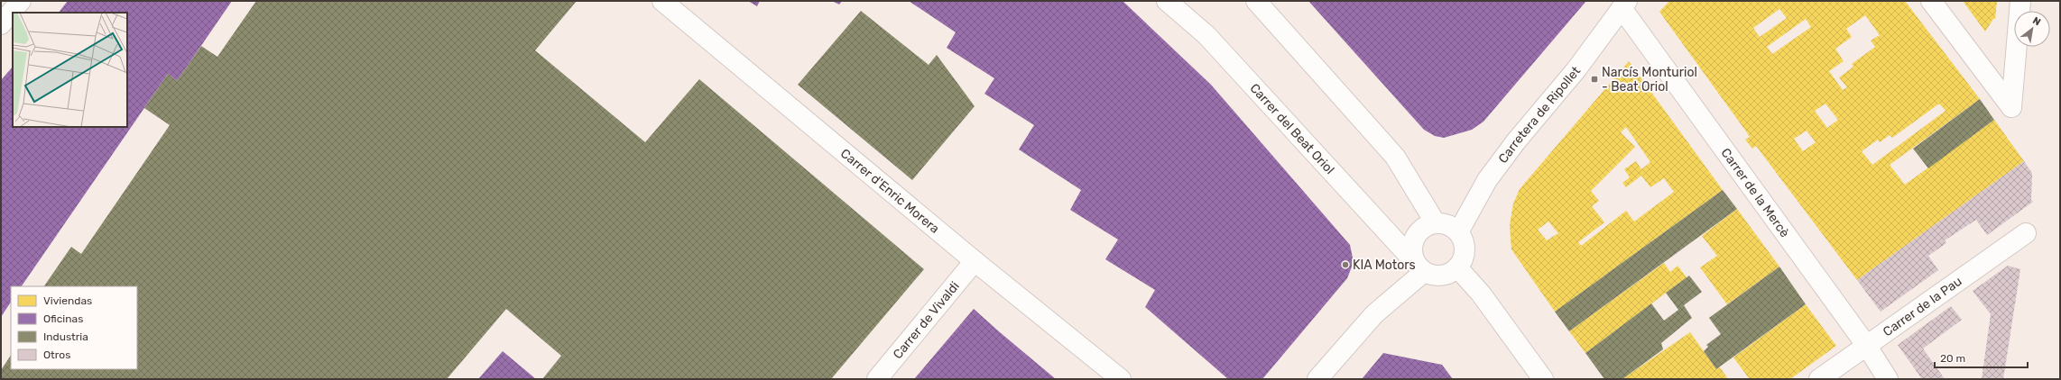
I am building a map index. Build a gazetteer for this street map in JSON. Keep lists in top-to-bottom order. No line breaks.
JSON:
{"streets":{"street":["Carretera de Ripollet","Carrer del Beat Oriol","Carrer d'Enric Morera","Carrer de la Mercè","Carrer de la Pau","Carrer de Vivaldi"]},"crossings":[["Carretera de Ripollet","Carrer del Beat Oriol"],["Carretera de Ripollet","Carrer de la Mercè"],["Carrer d'Enric Morera","Carrer de Vivaldi"],["Carrer de la Mercè","Carrer de la Pau"]],"places":{"transit":["Narcís Monturiol - Beat Oriol"],"other":["KIA Motors"]},"legend":["Viviendas","Oficinas","Industria","Otros"],"scale_bar":"20 m","north":"top right"}
